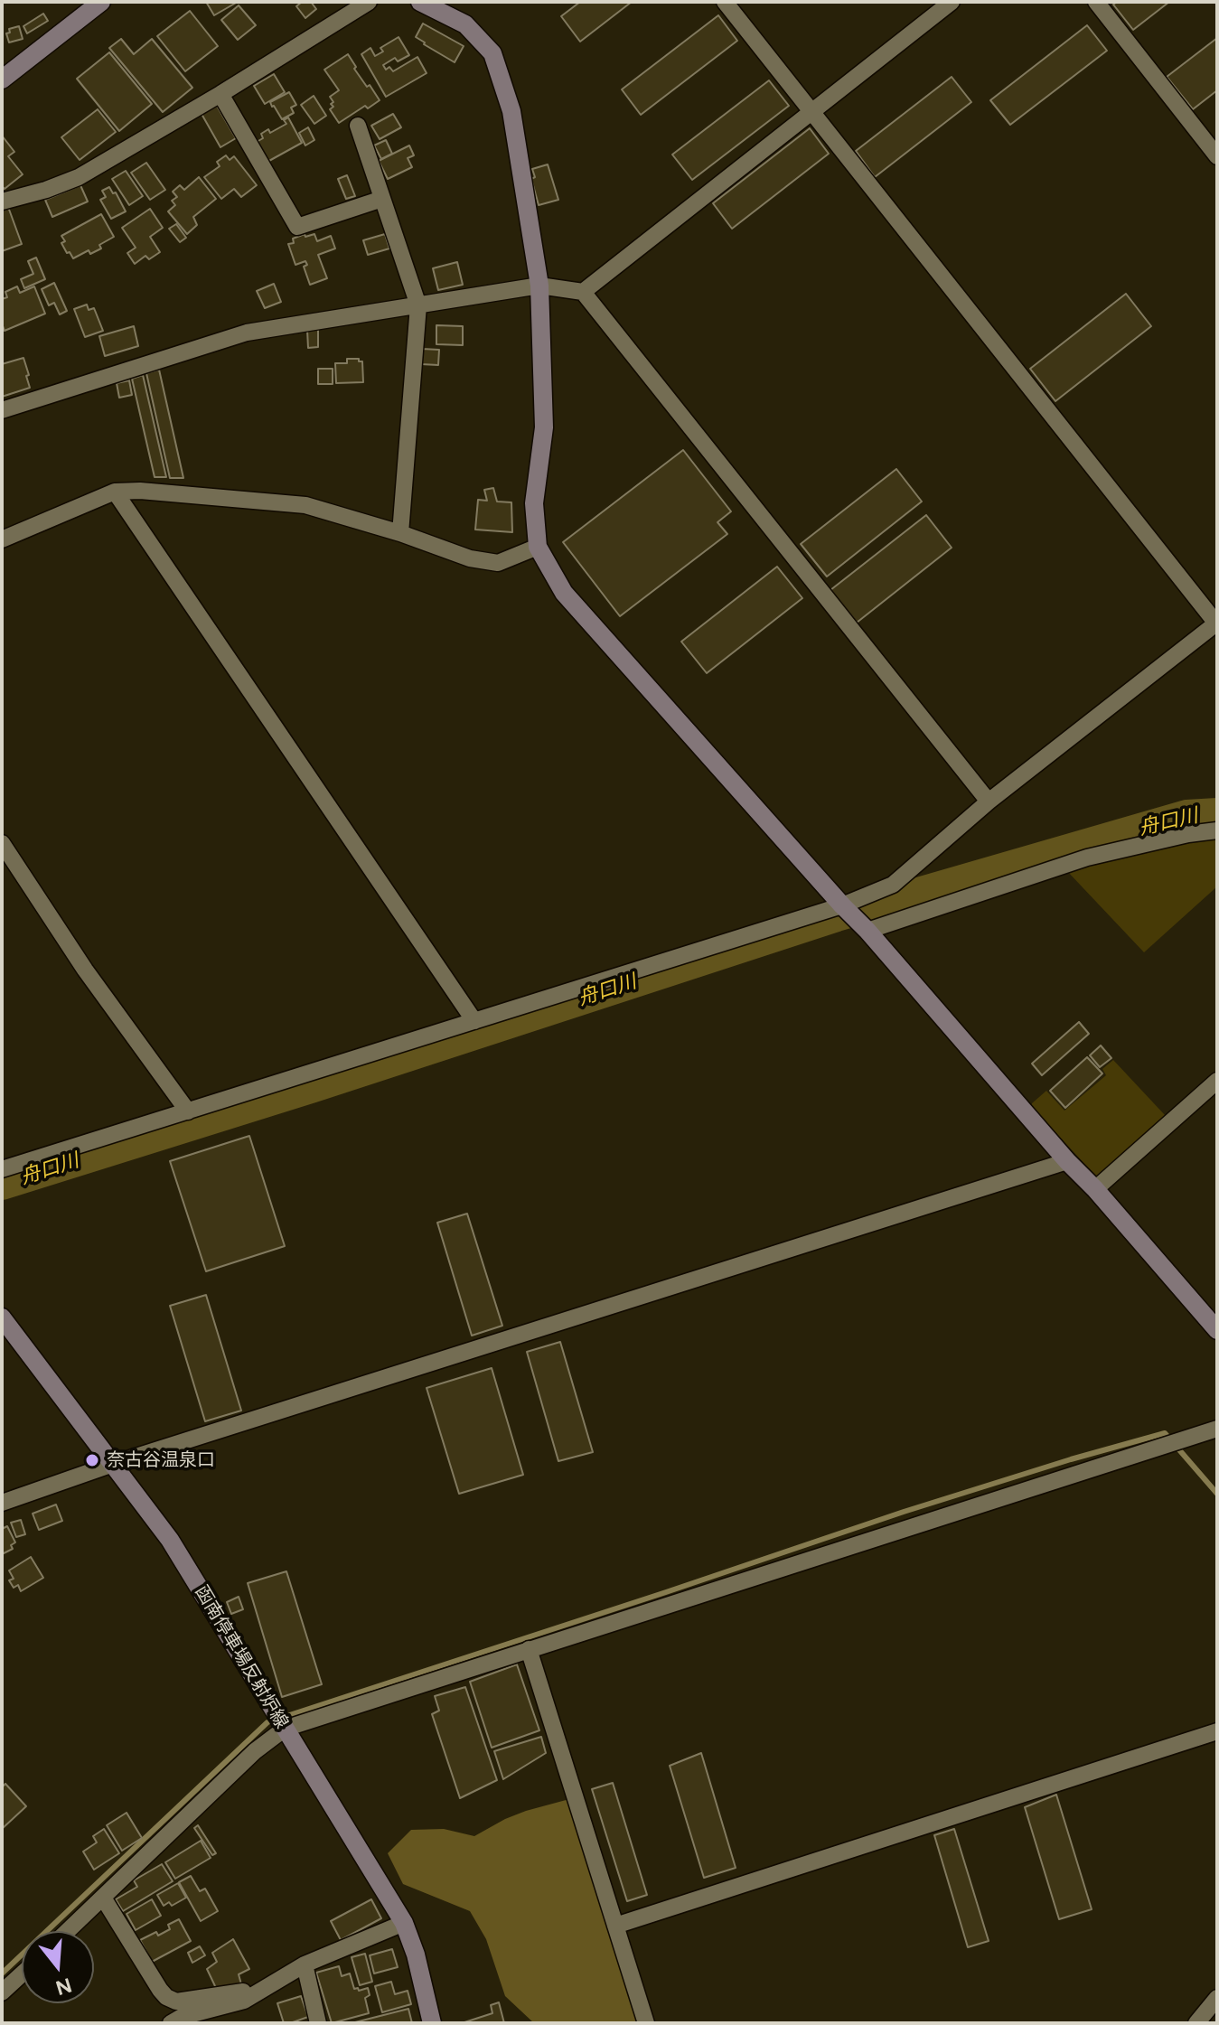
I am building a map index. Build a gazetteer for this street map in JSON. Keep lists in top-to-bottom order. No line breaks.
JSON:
{"streets":{"street":["函南停車場反射炉線"]},"water":["舟口川"],"places":["奈古谷温泉口"],"north":"bottom"}
